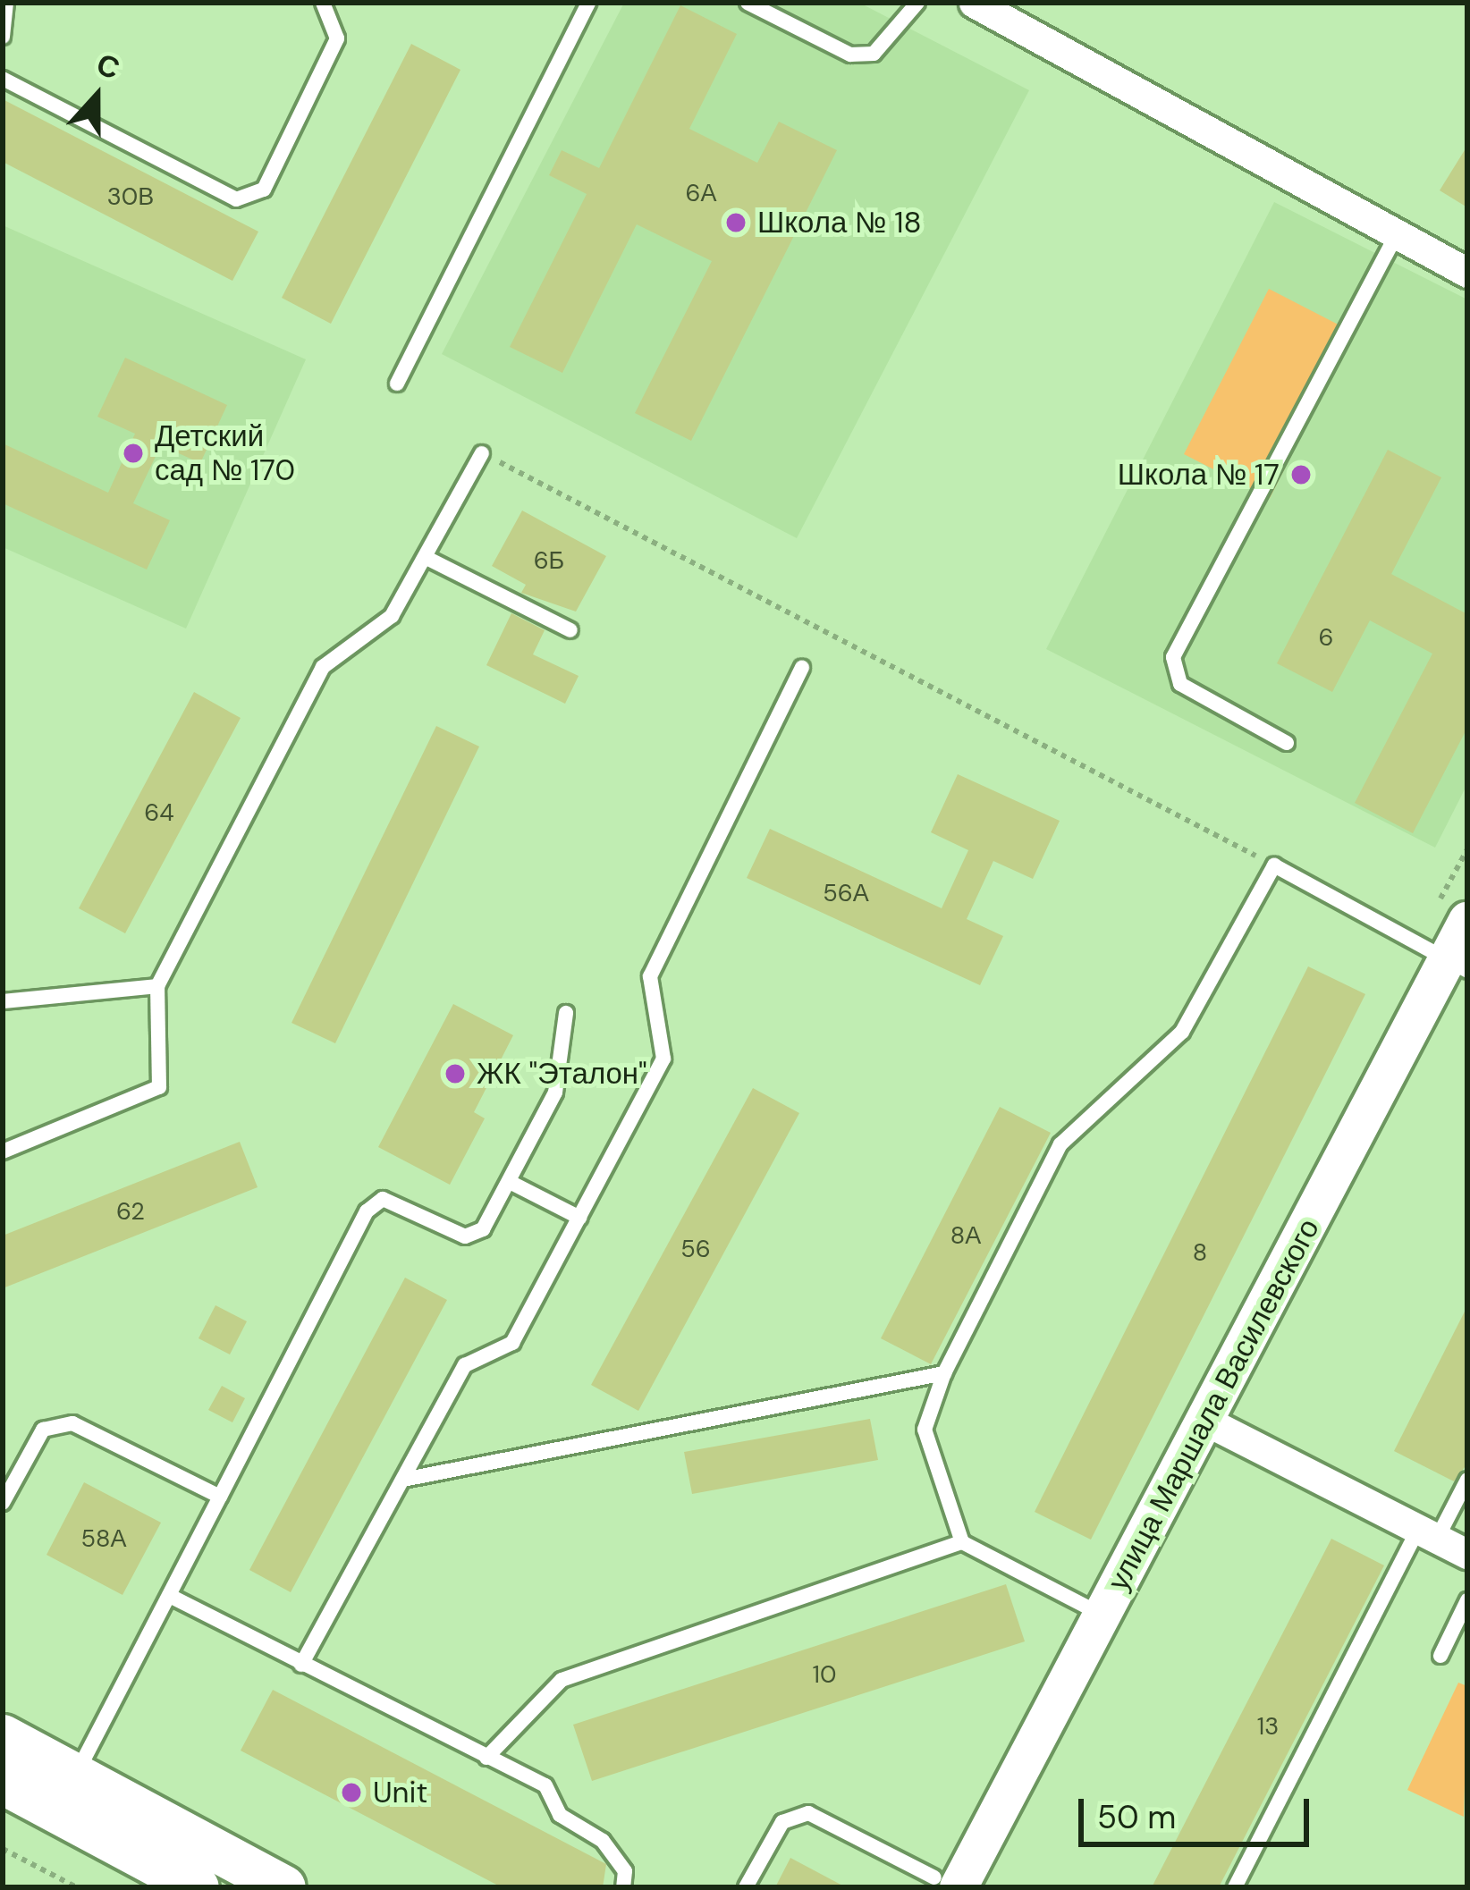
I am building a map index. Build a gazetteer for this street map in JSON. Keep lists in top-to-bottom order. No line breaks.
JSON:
{"streets":{"street":["улица Маршала Василевского"]},"places":["Школа № 18","Детский сад № 170","Школа № 17","ЖК \"Эталон\"","Unit"],"house_numbers":["6А","30В","6Б","6","64","56А","62","8А","56","8","58А","10","13"],"scale_bar":"50 m","north":"top"}
